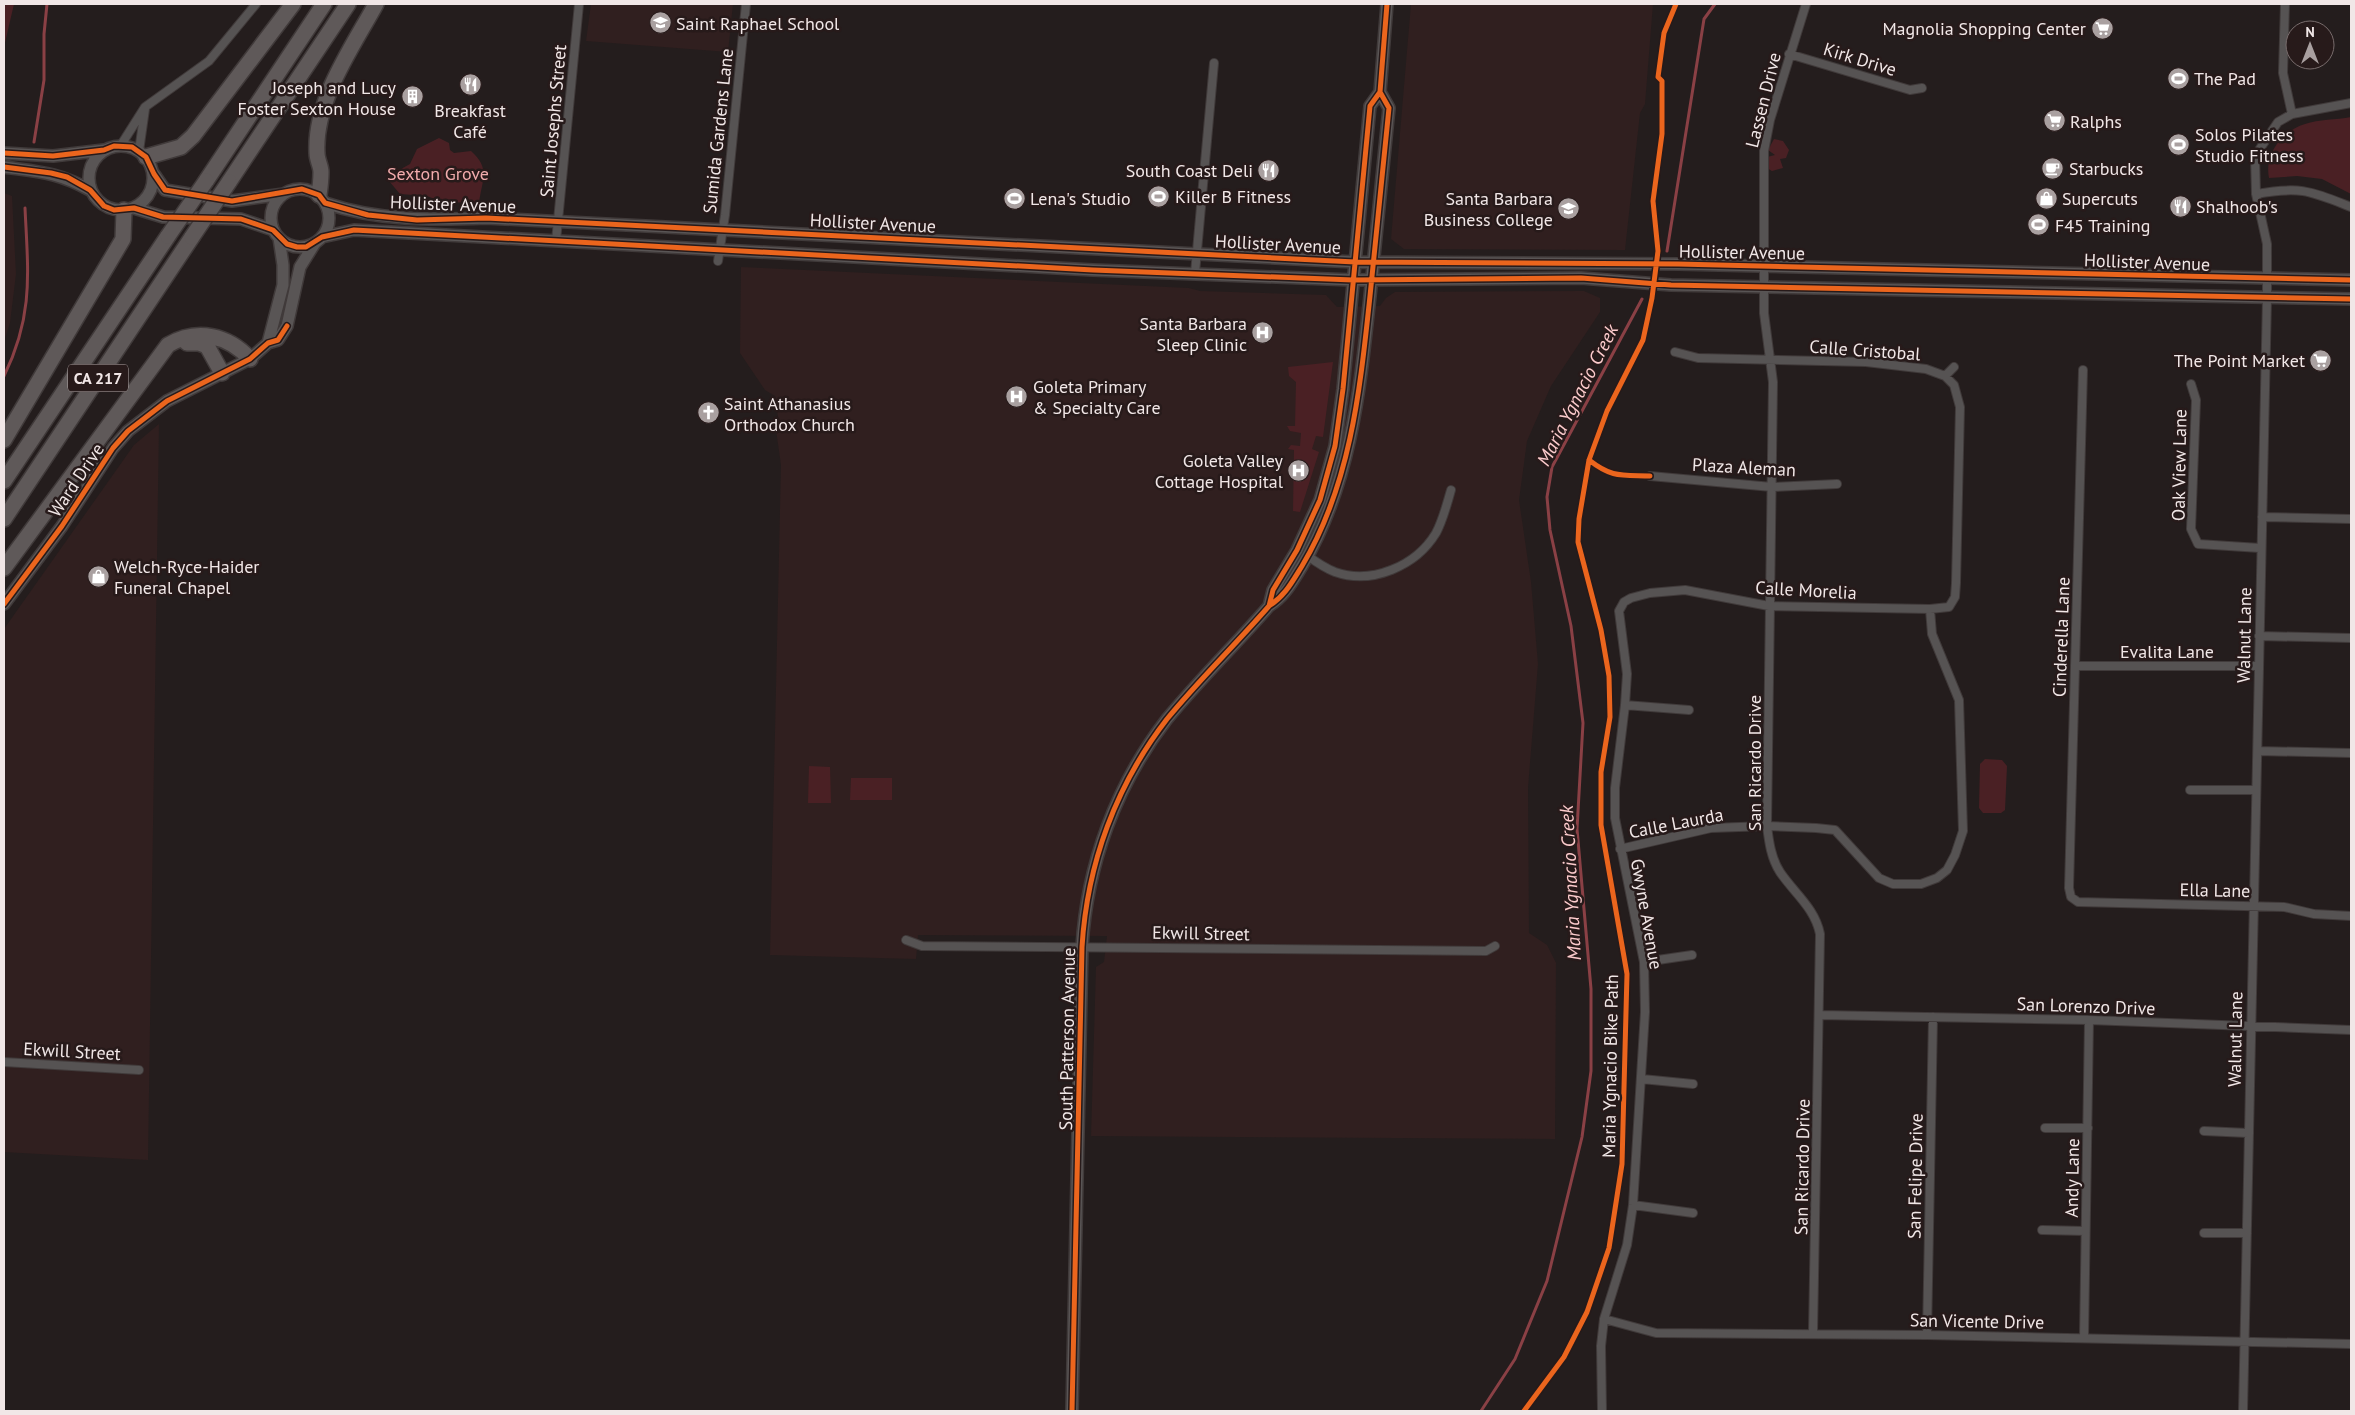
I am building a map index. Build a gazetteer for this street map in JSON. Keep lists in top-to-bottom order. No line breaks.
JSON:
{"streets":{"highway":["CA 217"],"main road":["Hollister Avenue","Ward Drive","South Patterson Avenue"],"street":["Kirk Drive","Lassen Drive","Saint Josephs Street","Sumida Gardens Lane","Calle Cristobal","Oak View Lane","Plaza Aleman","Calle Morelia","Walnut Lane","Cinderella Lane","Evalita Lane","San Ricardo Drive","Calle Laurda","Ella Lane","Gwyne Avenue","Ekwill Street","San Lorenzo Drive","San Felipe Drive","Andy Lane","San Vicente Drive"],"cycle path":["Maria Ygnacio Bike Path"]},"crossings":[["Kirk Drive","Lassen Drive"],["Lassen Drive","Hollister Avenue"],["Lassen Drive","San Ricardo Drive"],["Saint Josephs Street","Hollister Avenue"],["Sumida Gardens Lane","Hollister Avenue"],["Hollister Avenue","Ward Drive"],["Hollister Avenue","Walnut Lane"],["Hollister Avenue","San Ricardo Drive"],["Hollister Avenue","South Patterson Avenue"],["Calle Cristobal","San Ricardo Drive"],["Oak View Lane","Walnut Lane"],["Plaza Aleman","San Ricardo Drive"],["Calle Morelia","San Ricardo Drive"],["Calle Morelia","Calle Laurda"],["Calle Morelia","Gwyne Avenue"],["Walnut Lane","Evalita Lane"],["Walnut Lane","Ella Lane"],["Walnut Lane","San Lorenzo Drive"],["Walnut Lane","San Vicente Drive"],["Cinderella Lane","Evalita Lane"],["Cinderella Lane","Ella Lane"],["San Ricardo Drive","Calle Laurda"],["San Ricardo Drive","San Lorenzo Drive"],["San Ricardo Drive","San Vicente Drive"],["Calle Laurda","Gwyne Avenue"],["Gwyne Avenue","San Vicente Drive"],["Ekwill Street","South Patterson Avenue"],["San Lorenzo Drive","San Felipe Drive"],["San Lorenzo Drive","Andy Lane"],["San Felipe Drive","San Vicente Drive"],["Andy Lane","San Vicente Drive"]],"water":["Maria Ygnacio Creek"],"parks":["Sexton Grove"],"places":{"school or university":["Saint Raphael School","Santa Barbara Business College"],"supermarket":["Magnolia Shopping Center","Ralphs","The Point Market"],"sports":["The Pad","Solos Pilates Studio Fitness","Killer B Fitness","Lena's Studio","F45 Training"],"restaurant":["Breakfast Café","South Coast Deli","Shalhoob's"],"building":["Joseph and Lucy Foster Sexton House"],"cafe":["Starbucks"],"shop":["Supercuts","Welch-Ryce-Haider Funeral Chapel"],"hospital":["Santa Barbara Sleep Clinic","Goleta Primary & Specialty Care","Goleta Valley Cottage Hospital"],"church":["Saint Athanasius Orthodox Church"]},"north":"top"}
